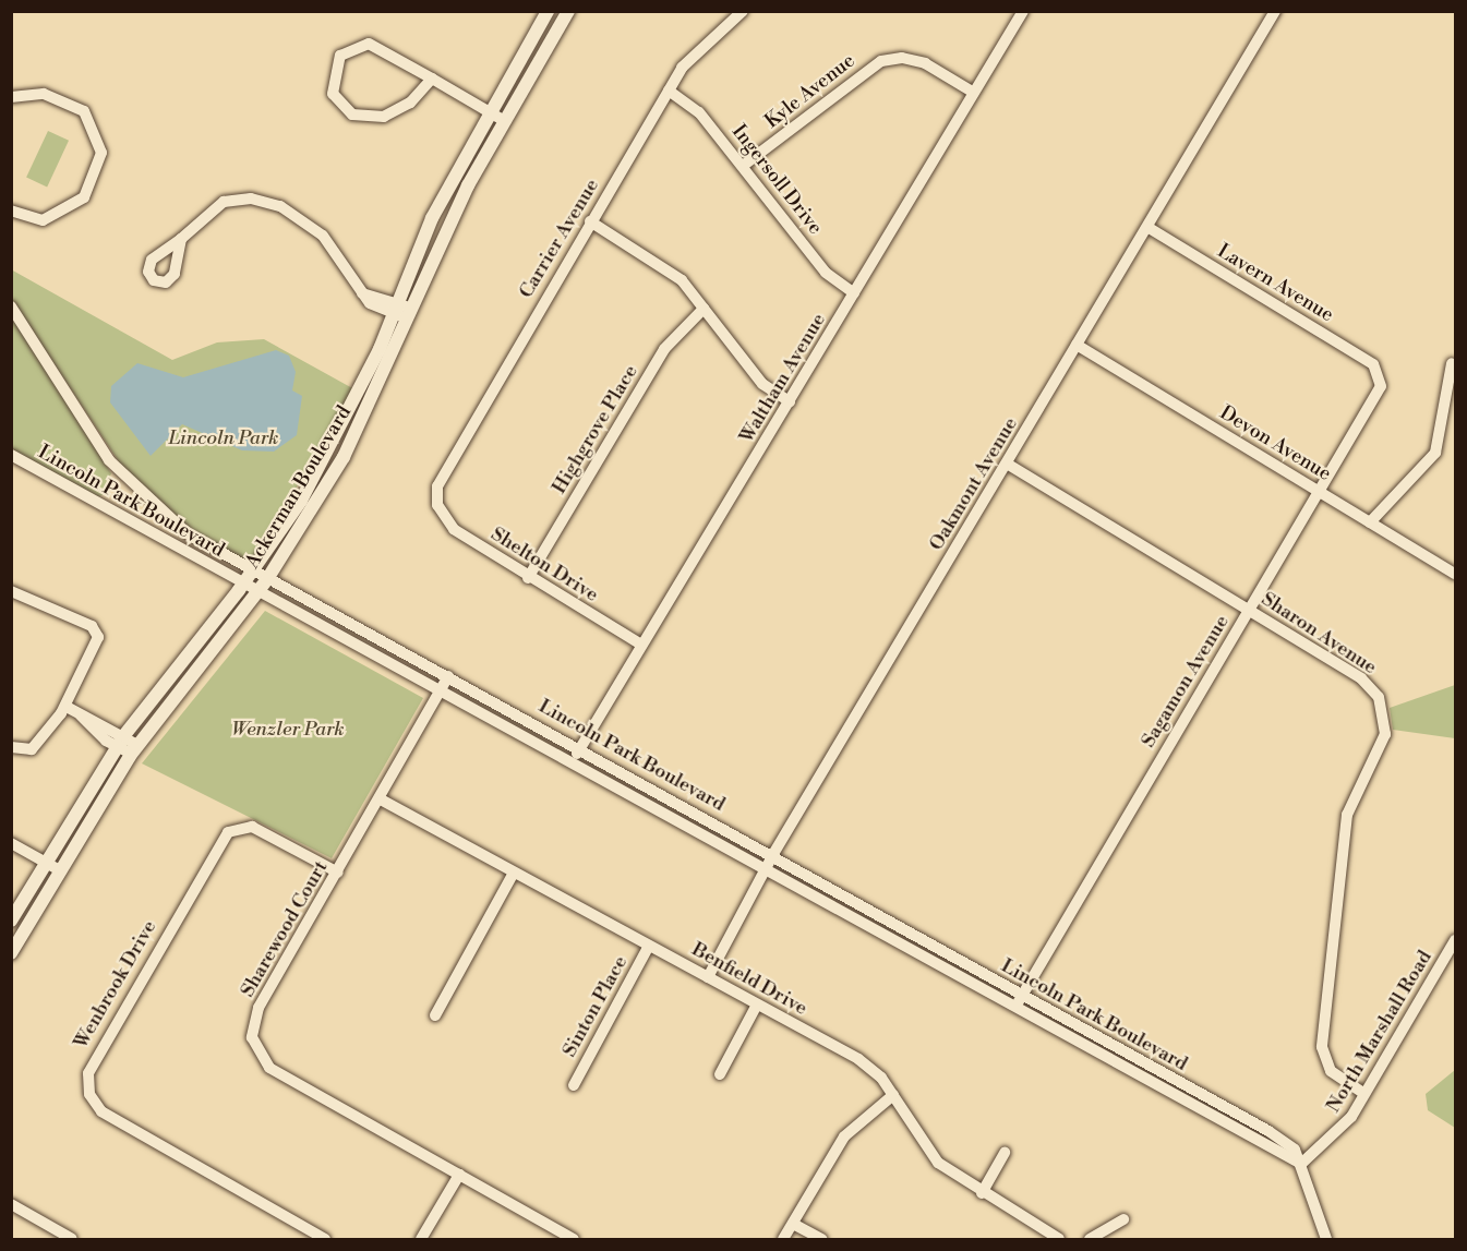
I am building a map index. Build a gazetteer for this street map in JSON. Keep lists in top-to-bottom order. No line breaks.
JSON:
{"streets":{"street":["Kyle Avenue","Ingersoll Drive","Carrier Avenue","Lavern Avenue","Waltham Avenue","Highgrove Place","Devon Avenue","Oakmont Avenue","Ackerman Boulevard","Lincoln Park Boulevard","Shelton Drive","Sharon Avenue","Sagamon Avenue","Sharewood Court","Benfield Drive","Wenbrook Drive","Sinton Place","North Marshall Road"]},"crossings":[["Kyle Avenue","Ingersoll Drive"],["Kyle Avenue","Waltham Avenue"],["Ingersoll Drive","Carrier Avenue"],["Ingersoll Drive","Waltham Avenue"],["Carrier Avenue","Shelton Drive"],["Lavern Avenue","Oakmont Avenue"],["Lavern Avenue","Sagamon Avenue"],["Waltham Avenue","Lincoln Park Boulevard"],["Waltham Avenue","Shelton Drive"],["Highgrove Place","Shelton Drive"],["Devon Avenue","Oakmont Avenue"],["Devon Avenue","Sagamon Avenue"],["Oakmont Avenue","Lincoln Park Boulevard"],["Oakmont Avenue","Sharon Avenue"],["Oakmont Avenue","Benfield Drive"],["Ackerman Boulevard","Lincoln Park Boulevard"],["Lincoln Park Boulevard","Sagamon Avenue"],["Lincoln Park Boulevard","Sharewood Court"],["Lincoln Park Boulevard","North Marshall Road"],["Sharon Avenue","Sagamon Avenue"],["Sharon Avenue","North Marshall Road"],["Sharewood Court","Benfield Drive"],["Sharewood Court","Wenbrook Drive"],["Benfield Drive","Sinton Place"]],"parks":["Lincoln Park","Wenzler Park"]}
